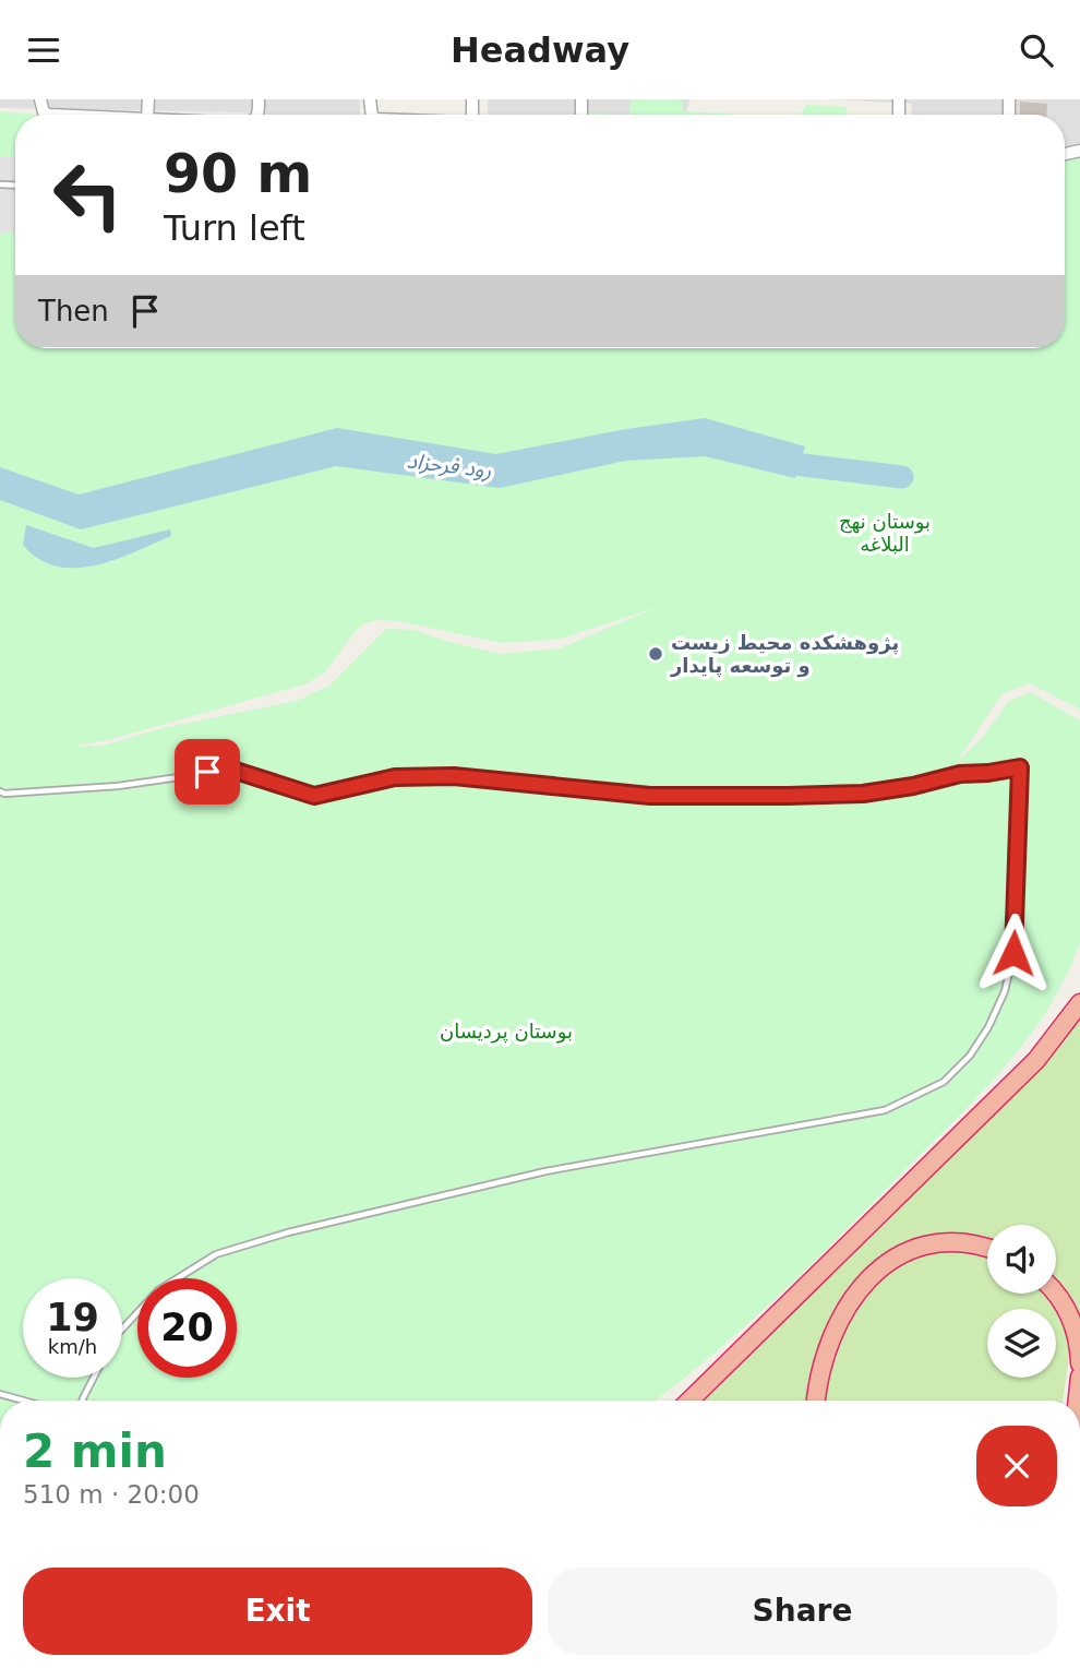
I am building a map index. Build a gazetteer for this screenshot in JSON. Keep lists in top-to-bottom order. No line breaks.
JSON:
{"water":["رود فرحزاد"],"parks":["بوستان نهج البلاغه","بوستان پردیسان"],"places":["پژوهشکده محیط زیست و توسعه پایدار"],"page":{"header":"Headway","turn":["90 m","Turn left"],"then":"Then","speed":"19 km/h","limit":"20","heading":["2 min","510 m · 20:00"],"buttons":["Exit","Share"]}}
